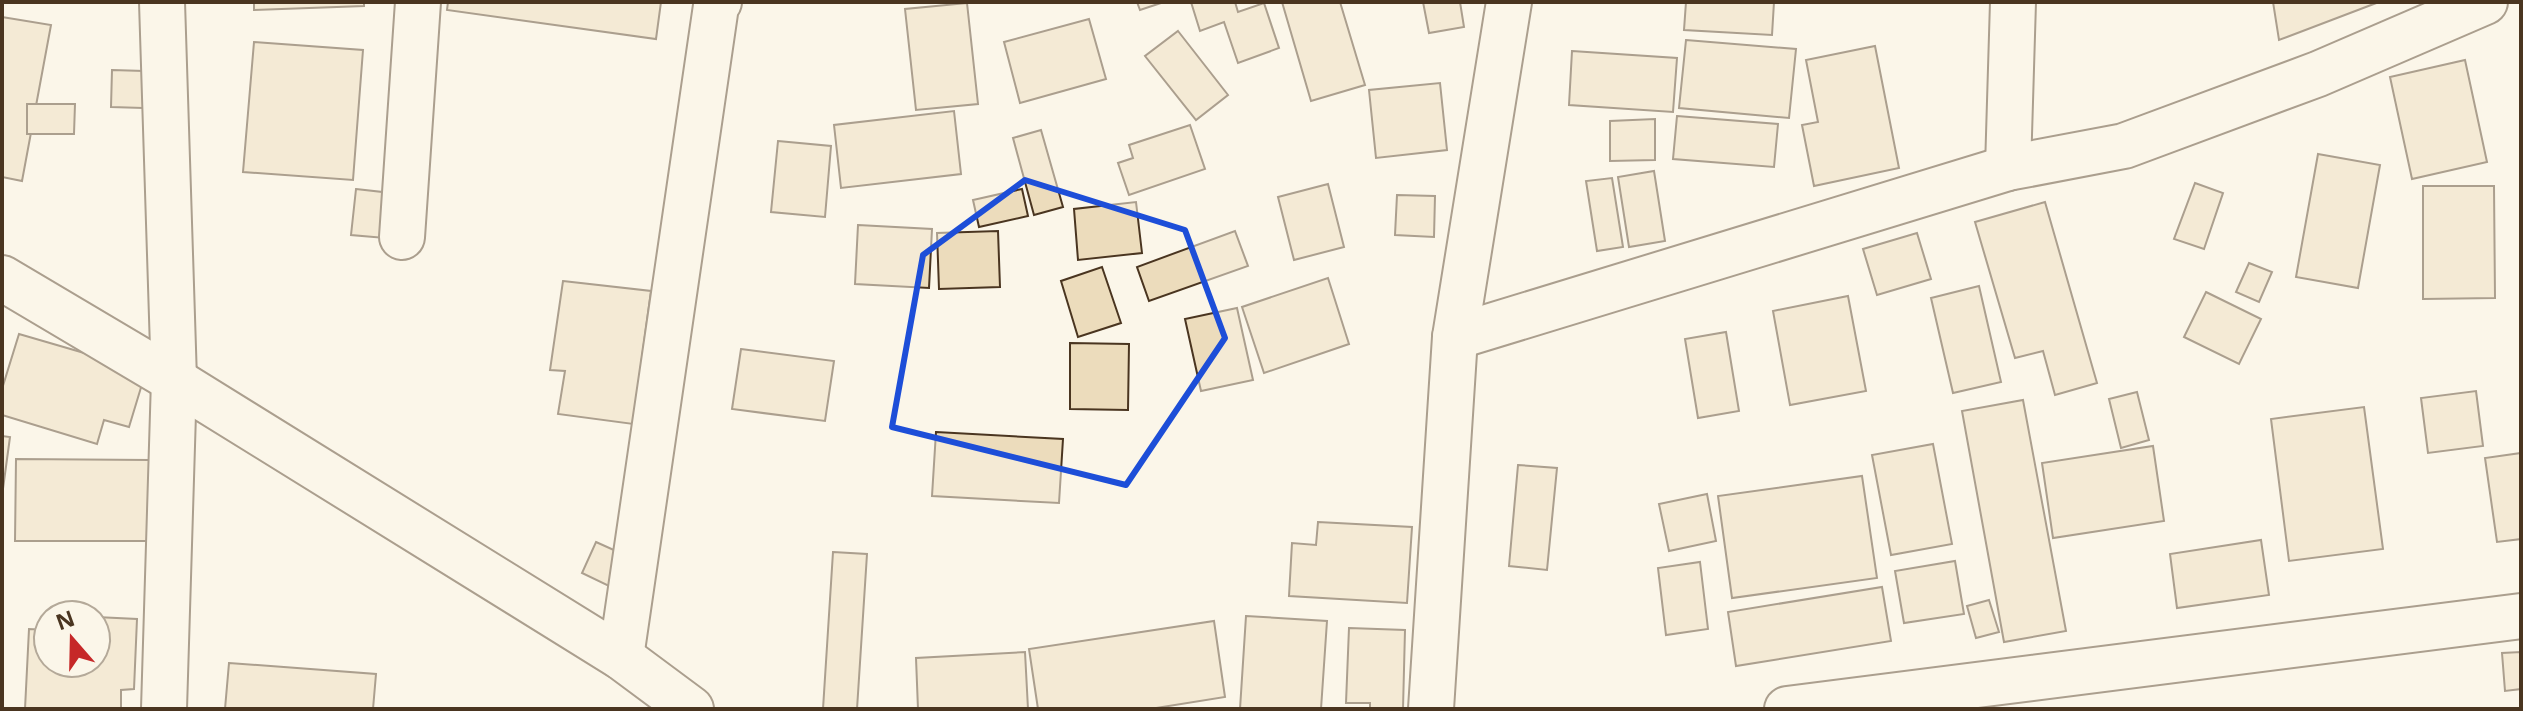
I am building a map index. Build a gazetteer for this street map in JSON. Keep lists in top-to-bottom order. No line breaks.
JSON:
{"north":"top"}
